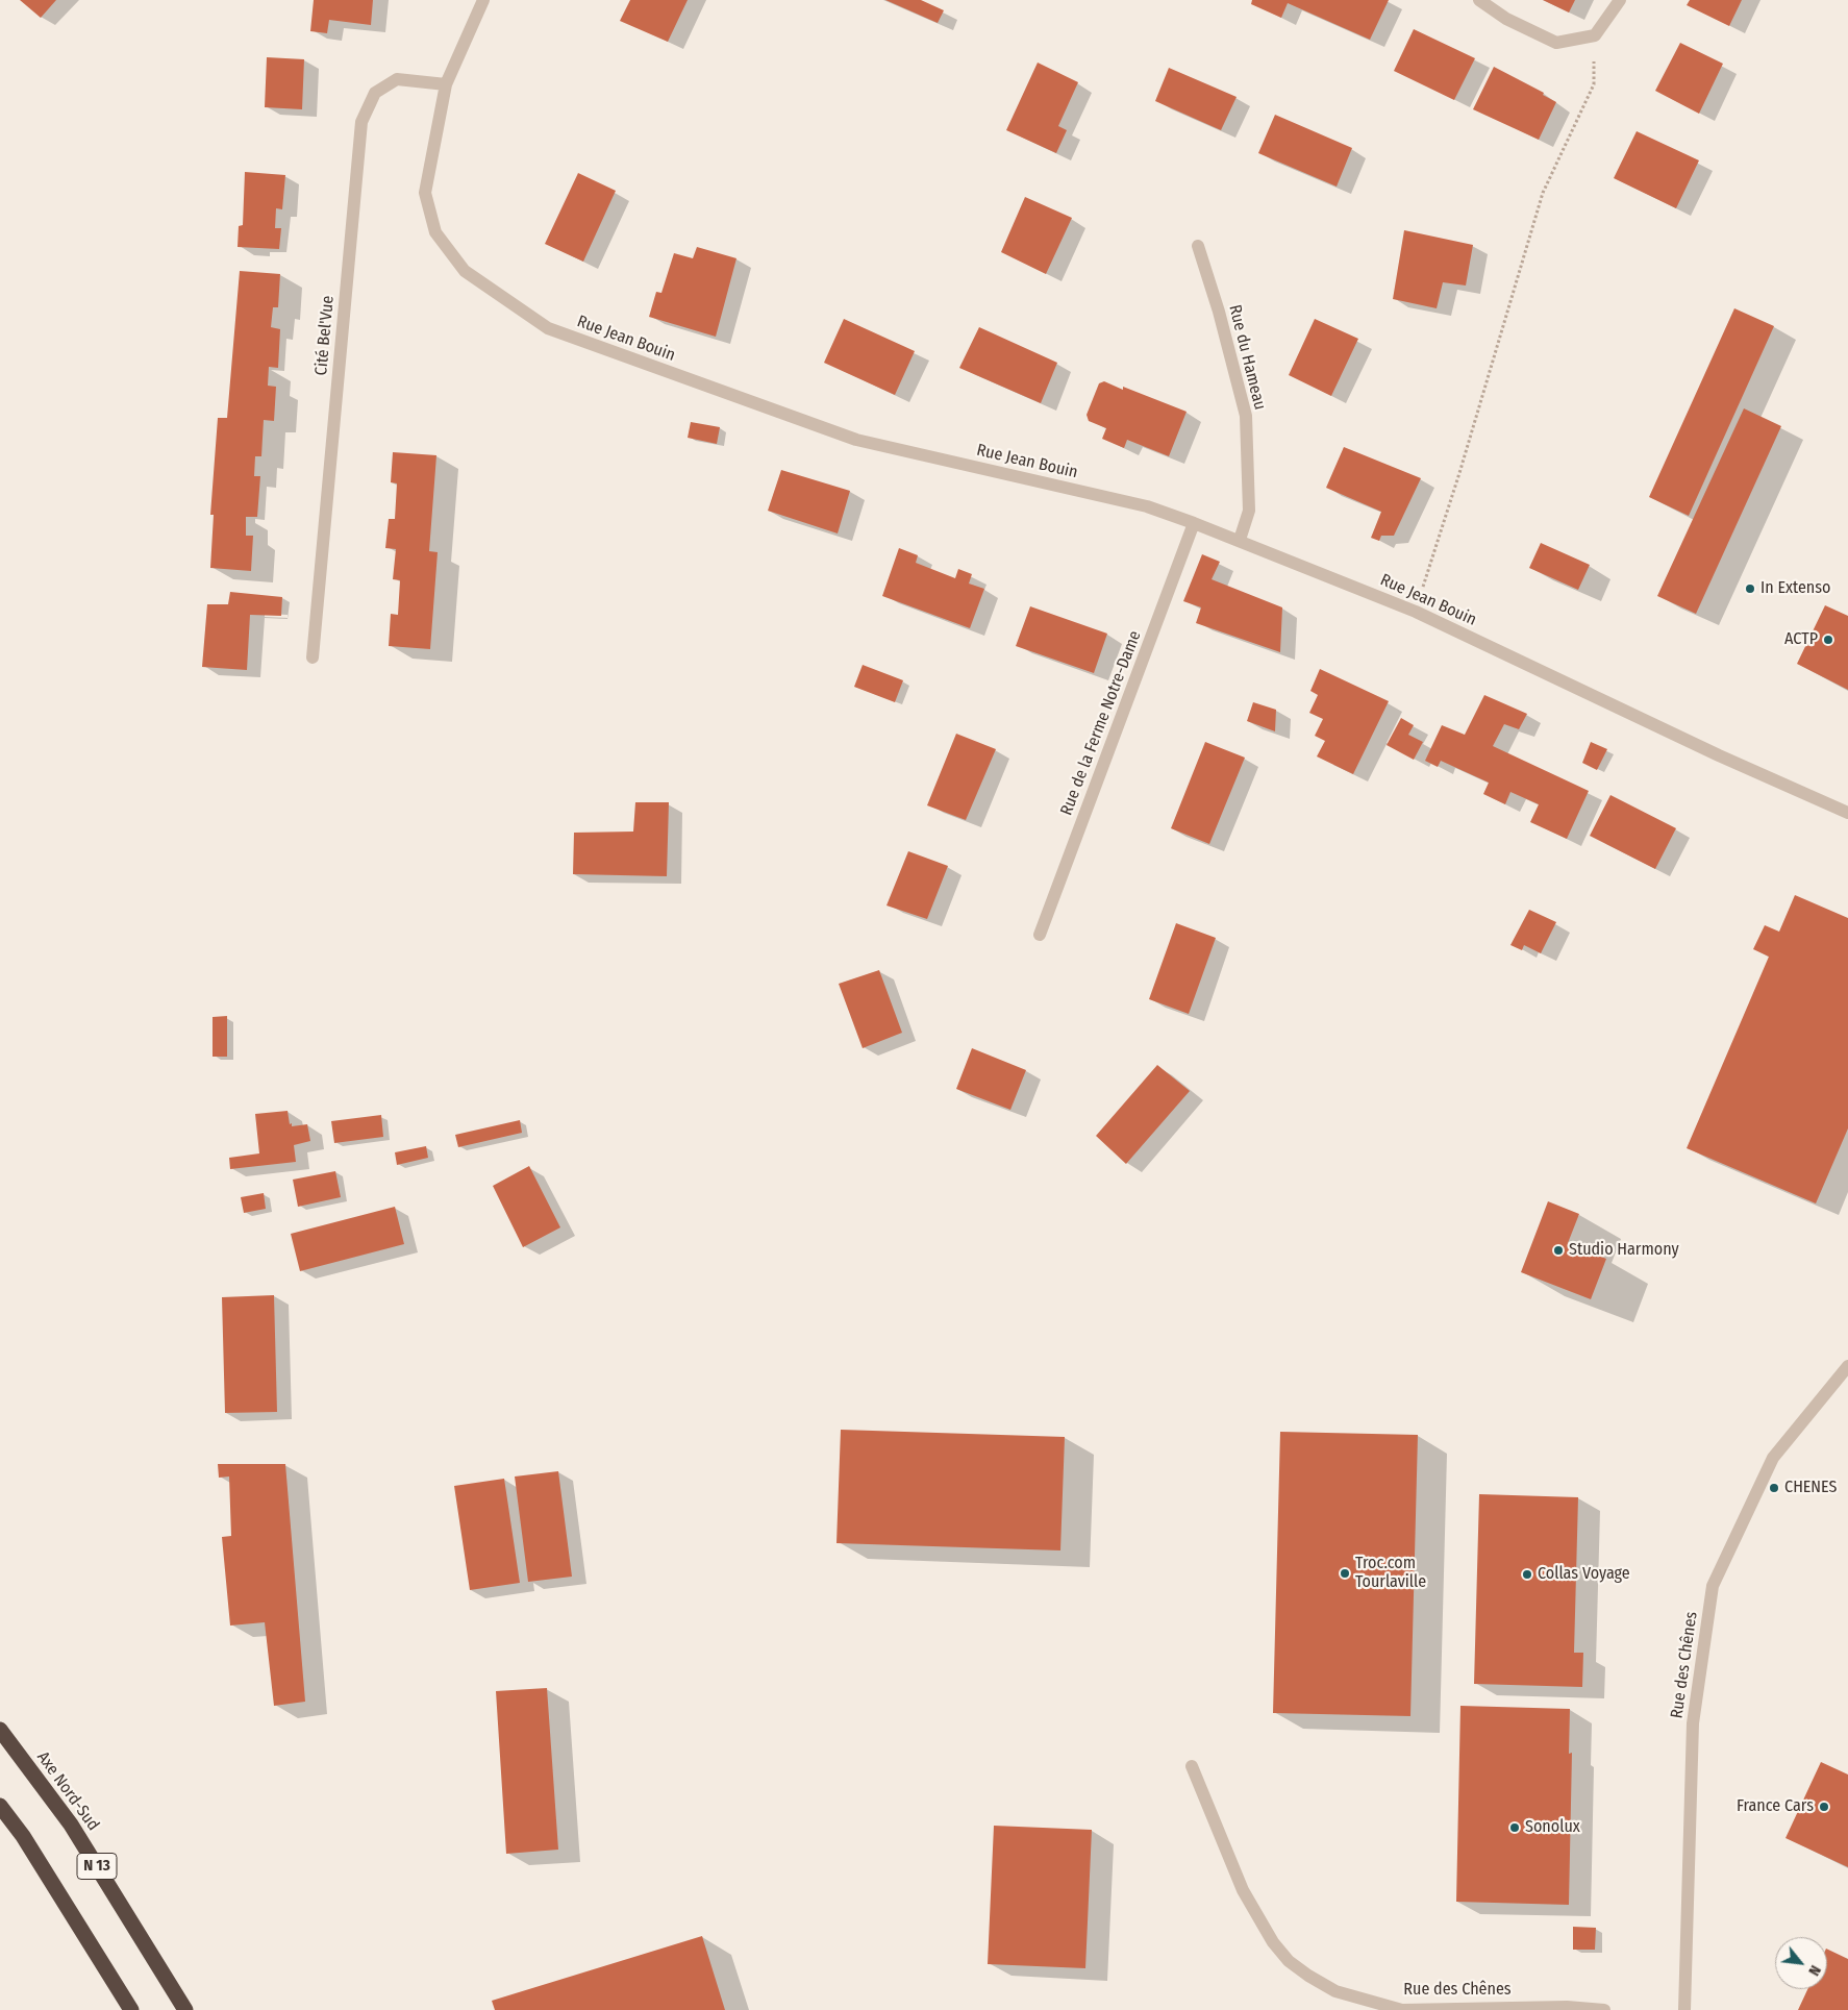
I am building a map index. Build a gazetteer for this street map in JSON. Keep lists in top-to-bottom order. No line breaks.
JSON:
{"streets":{"highway":["Axe Nord-Sud","N 13"],"street":["Cité Bel'Vue","Rue Jean Bouin","Rue du Hameau","Rue de la Ferme Notre-Dame","Rue des Chênes"]},"crossings":[["Cité Bel'Vue","Rue Jean Bouin"],["Rue Jean Bouin","Rue du Hameau"],["Rue Jean Bouin","Rue de la Ferme Notre-Dame"]],"places":["In Extenso","ACTP","Studio Harmony","CHENES","Troc.com Tourlaville","Collas Voyage","France Cars","Sonolux"],"north":"bottom right"}
